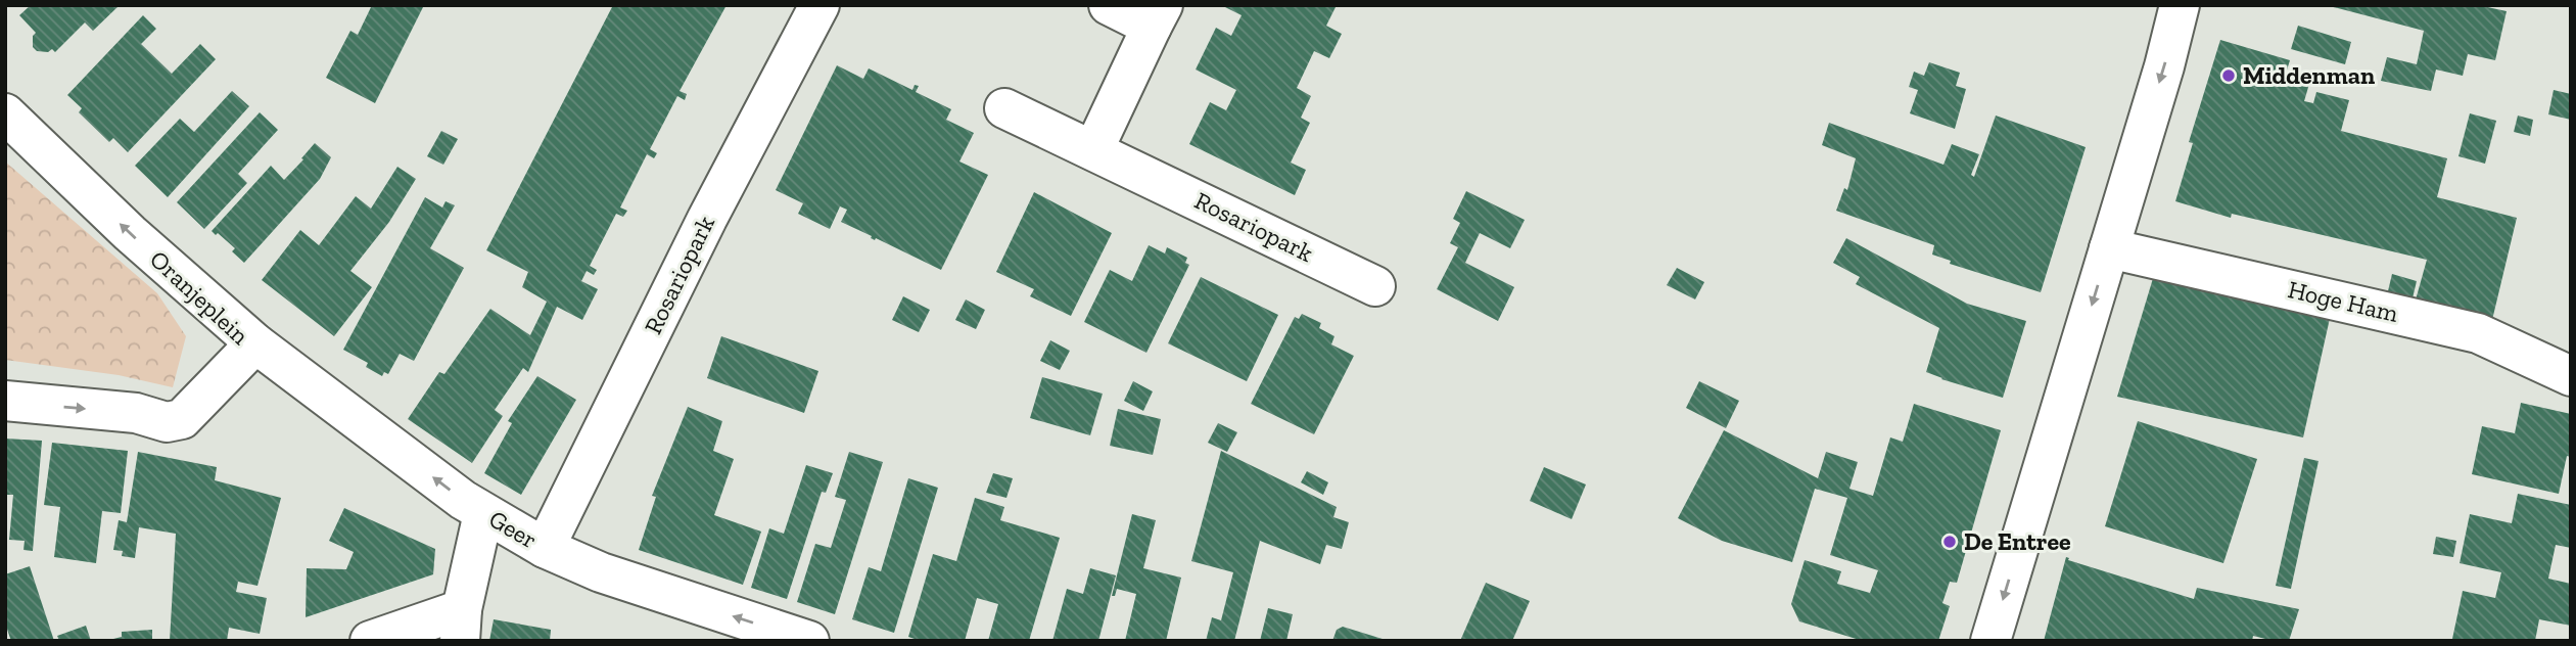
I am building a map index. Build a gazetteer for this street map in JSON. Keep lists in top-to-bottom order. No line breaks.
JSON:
{"streets":{"street":["Rosariopark","Oranjeplein","Hoge Ham","Geer"]},"crossings":[["Rosariopark","Geer"],["Oranjeplein","Geer"]],"one_way":["Geer"],"places":["Middenman","De Entree"]}
